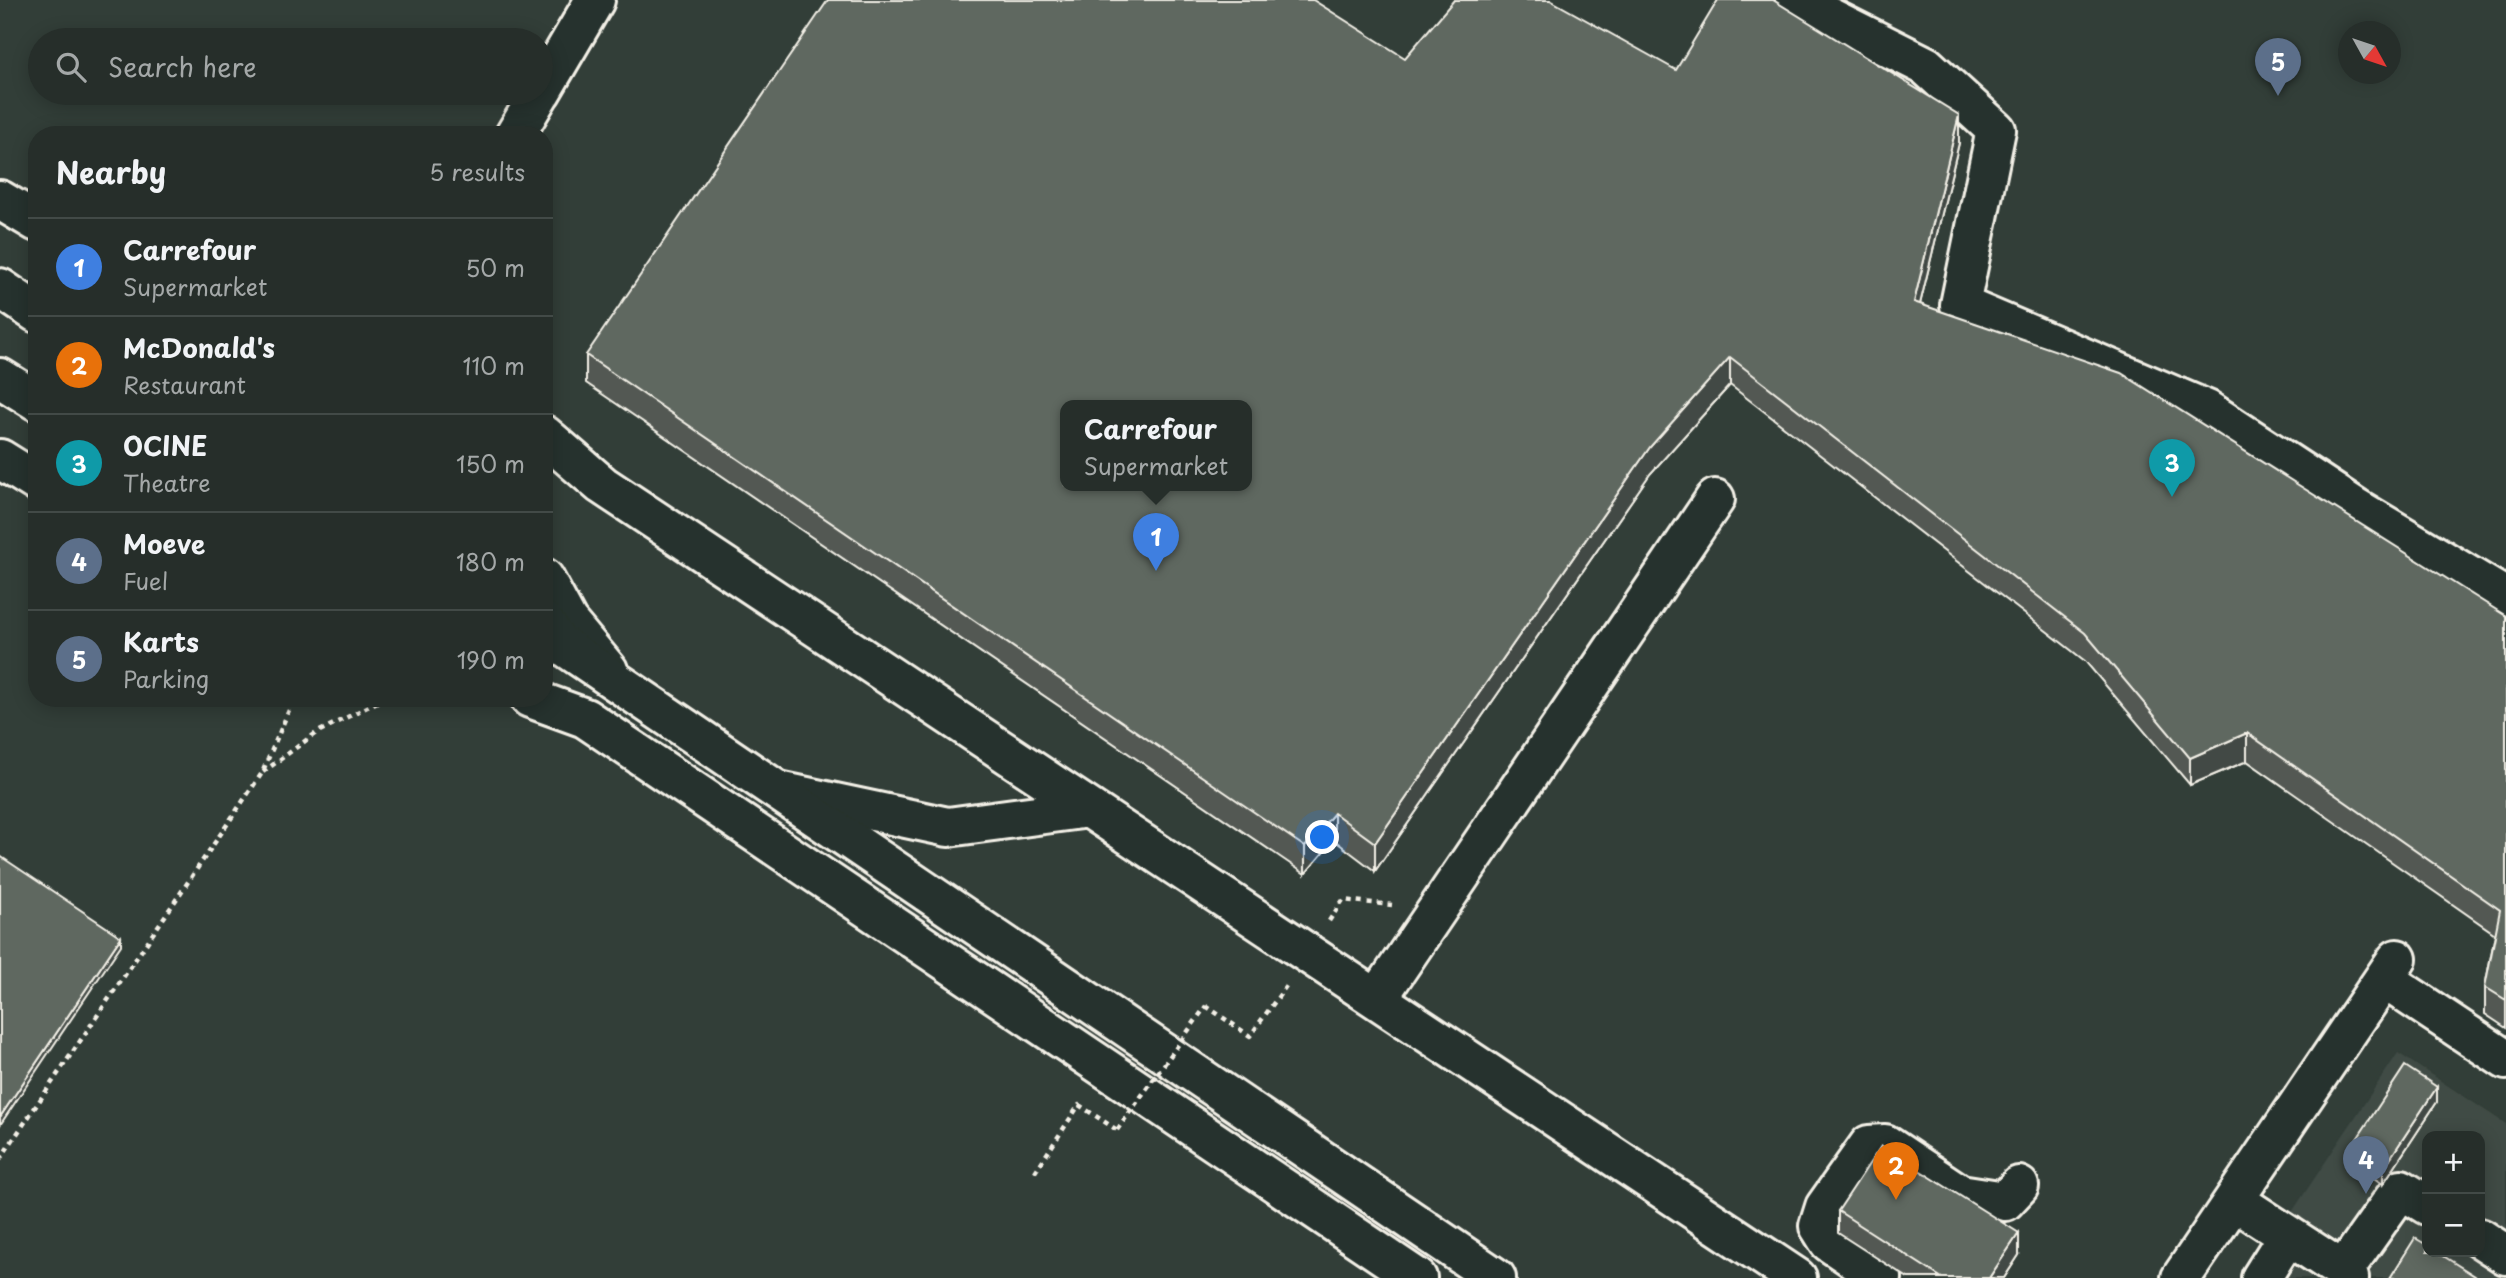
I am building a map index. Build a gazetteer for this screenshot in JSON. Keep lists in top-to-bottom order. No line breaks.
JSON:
{"north":"bottom right","page":{"search":"Search here","pins":["5","3","1","4","2"],"heading":["Nearby","5 results"],"list":[{"mark":"1","name":"Carrefour","note":"Supermarket","value":"50 m"},{"mark":"2","name":"McDonald's","note":"Restaurant","value":"110 m"},{"mark":"3","name":"OCINE","note":"Theatre","value":"150 m"},{"mark":"4","name":"Moeve","note":"Fuel","value":"180 m"},{"mark":"5","name":"Karts","note":"Parking","value":"190 m"}],"popup":["Carrefour","Supermarket"],"map_buttons":["+","−"]}}
